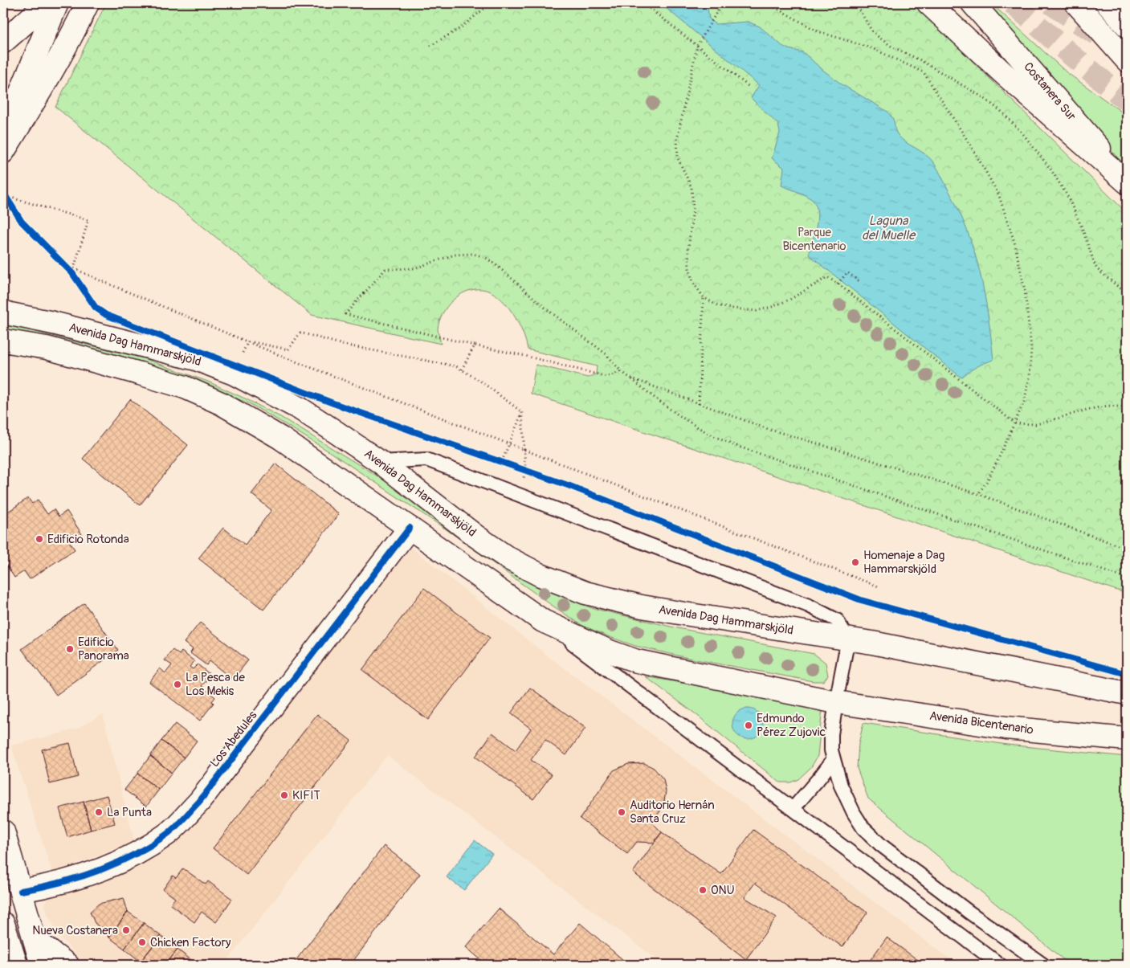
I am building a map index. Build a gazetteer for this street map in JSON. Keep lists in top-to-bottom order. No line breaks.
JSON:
{"streets":{"main road":["Costanera Sur","Avenida Dag Hammarskjöld","Avenida Bicentenario","Los Abedules"]},"water":["Laguna del Muelle"],"parks":["Parque Bicentenario"],"places":["Edificio Rotonda","Homenaje a Dag Hammarskjöld","Edificio Panorama","La Pesca de Los Mekis","Edmundo Pérez Zujovic","KIFIT","La Punta","Auditorio Hernán Santa Cruz","ONU","Nueva Costanera","Chicken Factory"]}
